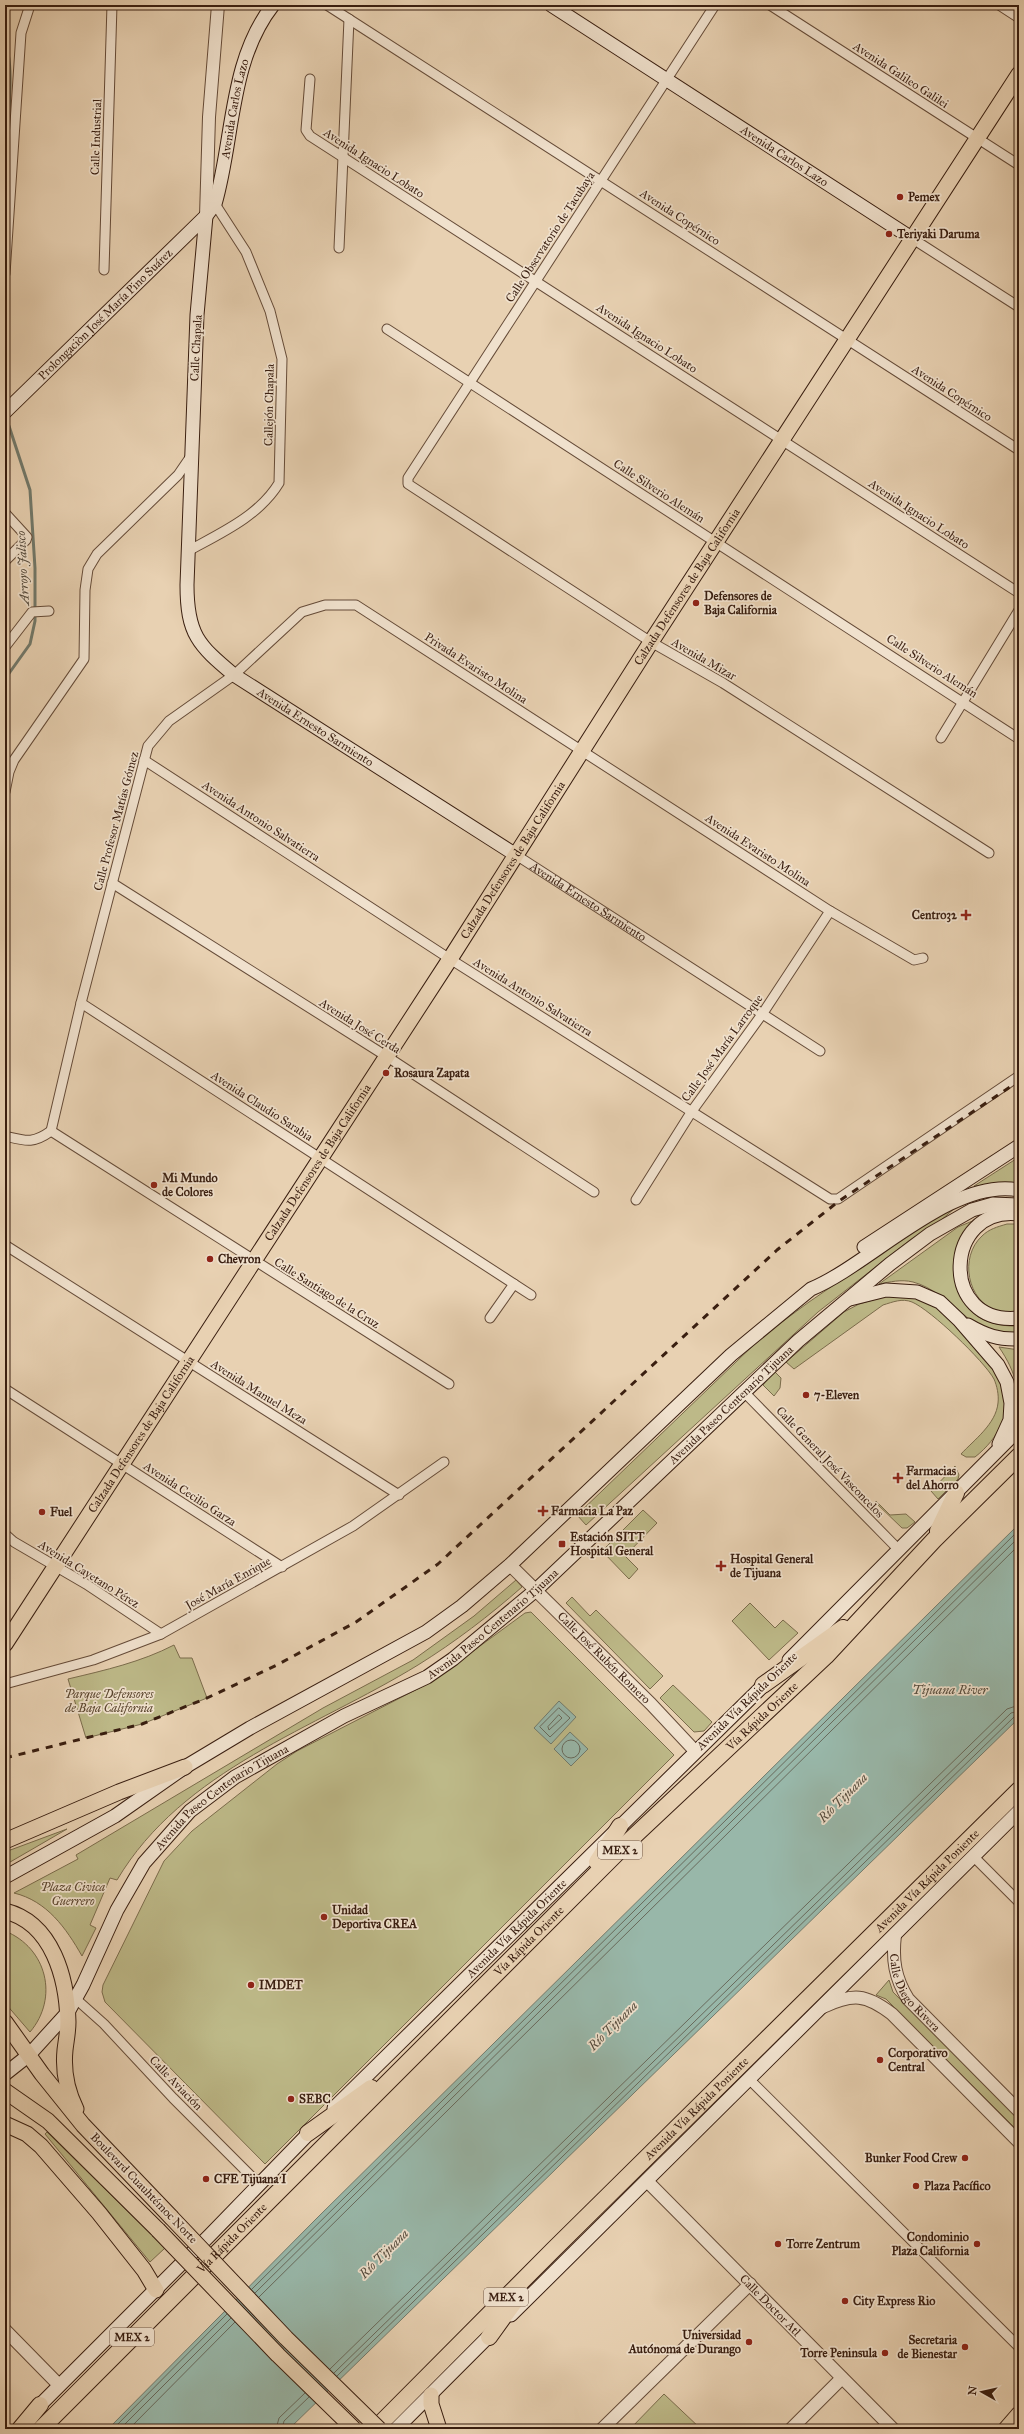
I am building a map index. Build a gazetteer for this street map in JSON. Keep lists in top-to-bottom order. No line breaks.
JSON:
{"streets":{"highway":["Vía Rápida Oriente","MEX 2","Avenida Vía Rápida Poniente"],"main road":["Avenida Carlos Lazo","Prolongaciòn José María Pino Suárez","Calle Chapala","Calzada Defensores de Baja California","Avenida Ernesto Sarmiento","Avenida Paseo Centenario Tijuana","Avenida Vía Rápida Oriente","Boulevard Cuauhtémoc Norte"],"street":["Avenida Galileo Galilei","Calle Industrial","Avenida Ignacio Lobato","Avenida Copérnico","Calle Observatorio de Tacubaya","Callejón Chapala","Calle Silverio Alemán","Avenida Mizar","Privada Evaristo Molina","Calle Profesor Matías Gómez","Avenida Antonio Salvatierra","Avenida Evaristo Molina","Avenida José Cerda","Calle José María Larroque","Avenida Claudio Sarabia","Calle Santiago de la Cruz","Avenida Manuel Meza","Calle General José Vasconcelos","Avenida Cecilio Garza","Avenida Cayetano Pérez","José María Enrique","Calle José Rubén Romero","Calle Diego Rivera","Calle Aviación","Calle Doctor Atl"]},"crossings":[["Avenida Galileo Galilei","Calzada Defensores de Baja California"],["Avenida Carlos Lazo","Calle Observatorio de Tacubaya"],["Avenida Carlos Lazo","Prolongaciòn José María Pino Suárez"],["Avenida Carlos Lazo","Calle Chapala"],["Avenida Carlos Lazo","Callejón Chapala"],["Avenida Carlos Lazo","Calzada Defensores de Baja California"],["Avenida Ignacio Lobato","Calle Observatorio de Tacubaya"],["Avenida Ignacio Lobato","Calzada Defensores de Baja California"],["Avenida Copérnico","Calle Observatorio de Tacubaya"],["Avenida Copérnico","Calzada Defensores de Baja California"],["Calle Observatorio de Tacubaya","Calle Silverio Alemán"],["Calle Observatorio de Tacubaya","Avenida Mizar"],["Prolongaciòn José María Pino Suárez","Calle Chapala"],["Calle Chapala","Callejón Chapala"],["Calle Chapala","Avenida Ernesto Sarmiento"],["Calle Chapala","Calle Profesor Matías Gómez"],["Calle Silverio Alemán","Calzada Defensores de Baja California"],["Calzada Defensores de Baja California","Avenida Mizar"],["Calzada Defensores de Baja California","Privada Evaristo Molina"],["Calzada Defensores de Baja California","Avenida Ernesto Sarmiento"],["Calzada Defensores de Baja California","Avenida Antonio Salvatierra"],["Calzada Defensores de Baja California","Avenida Evaristo Molina"],["Calzada Defensores de Baja California","Avenida José Cerda"],["Calzada Defensores de Baja California","Avenida Claudio Sarabia"],["Calzada Defensores de Baja California","Calle Santiago de la Cruz"],["Calzada Defensores de Baja California","Avenida Manuel Meza"],["Calzada Defensores de Baja California","Avenida Cecilio Garza"],["Calzada Defensores de Baja California","Avenida Cayetano Pérez"],["Privada Evaristo Molina","Calle Profesor Matías Gómez"],["Privada Evaristo Molina","Avenida Evaristo Molina"],["Avenida Ernesto Sarmiento","Calle Profesor Matías Gómez"],["Avenida Ernesto Sarmiento","Calle José María Larroque"],["Calle Profesor Matías Gómez","Avenida Antonio Salvatierra"],["Calle Profesor Matías Gómez","Avenida José Cerda"],["Calle Profesor Matías Gómez","Avenida Claudio Sarabia"],["Calle Profesor Matías Gómez","Calle Santiago de la Cruz"],["Avenida Antonio Salvatierra","Calle José María Larroque"],["Avenida Evaristo Molina","Calle José María Larroque"],["Avenida Manuel Meza","José María Enrique"],["Avenida Paseo Centenario Tijuana","Calle General José Vasconcelos"],["Avenida Paseo Centenario Tijuana","Calle José Rubén Romero"],["Avenida Paseo Centenario Tijuana","Calle Aviación"],["Avenida Paseo Centenario Tijuana","Boulevard Cuauhtémoc Norte"],["Calle General José Vasconcelos","Avenida Vía Rápida Oriente"],["Avenida Cecilio Garza","José María Enrique"],["Avenida Cayetano Pérez","José María Enrique"],["Calle José Rubén Romero","Avenida Vía Rápida Oriente"],["Avenida Vía Rápida Oriente","Calle Aviación"],["Avenida Vía Rápida Poniente","Calle Diego Rivera"],["Avenida Vía Rápida Poniente","Calle Doctor Atl"]],"water":["Arroyo Jalisco","Tijuana River","Río Tijuana"],"parks":["Parque Defensores de Baja California","Plaza Civica Guerrero"],"places":{"other":["Pemex","Teriyaki Daruma","Defensores de Baja California","Rosaura Zapata","Mi Mundo de Colores","Chevron","7-Eleven","Fuel","Unidad Deportiva CREA","IMDET","Corporativo Central","SEBC","Bunker Food Crew","CFE Tijuana I","Plaza Pacífico","Torre Zentrum","Condominio Plaza California","City Express Rio","Universidad Autónoma de Durango","Secretaria de Bienestar","Torre Peninsula"],"health":["Centro32","Farmacias del Ahorro","Farmacia La Paz","Hospital General de Tijuana"],"transit":["Estación SITT Hospital General"]},"north":"left"}
